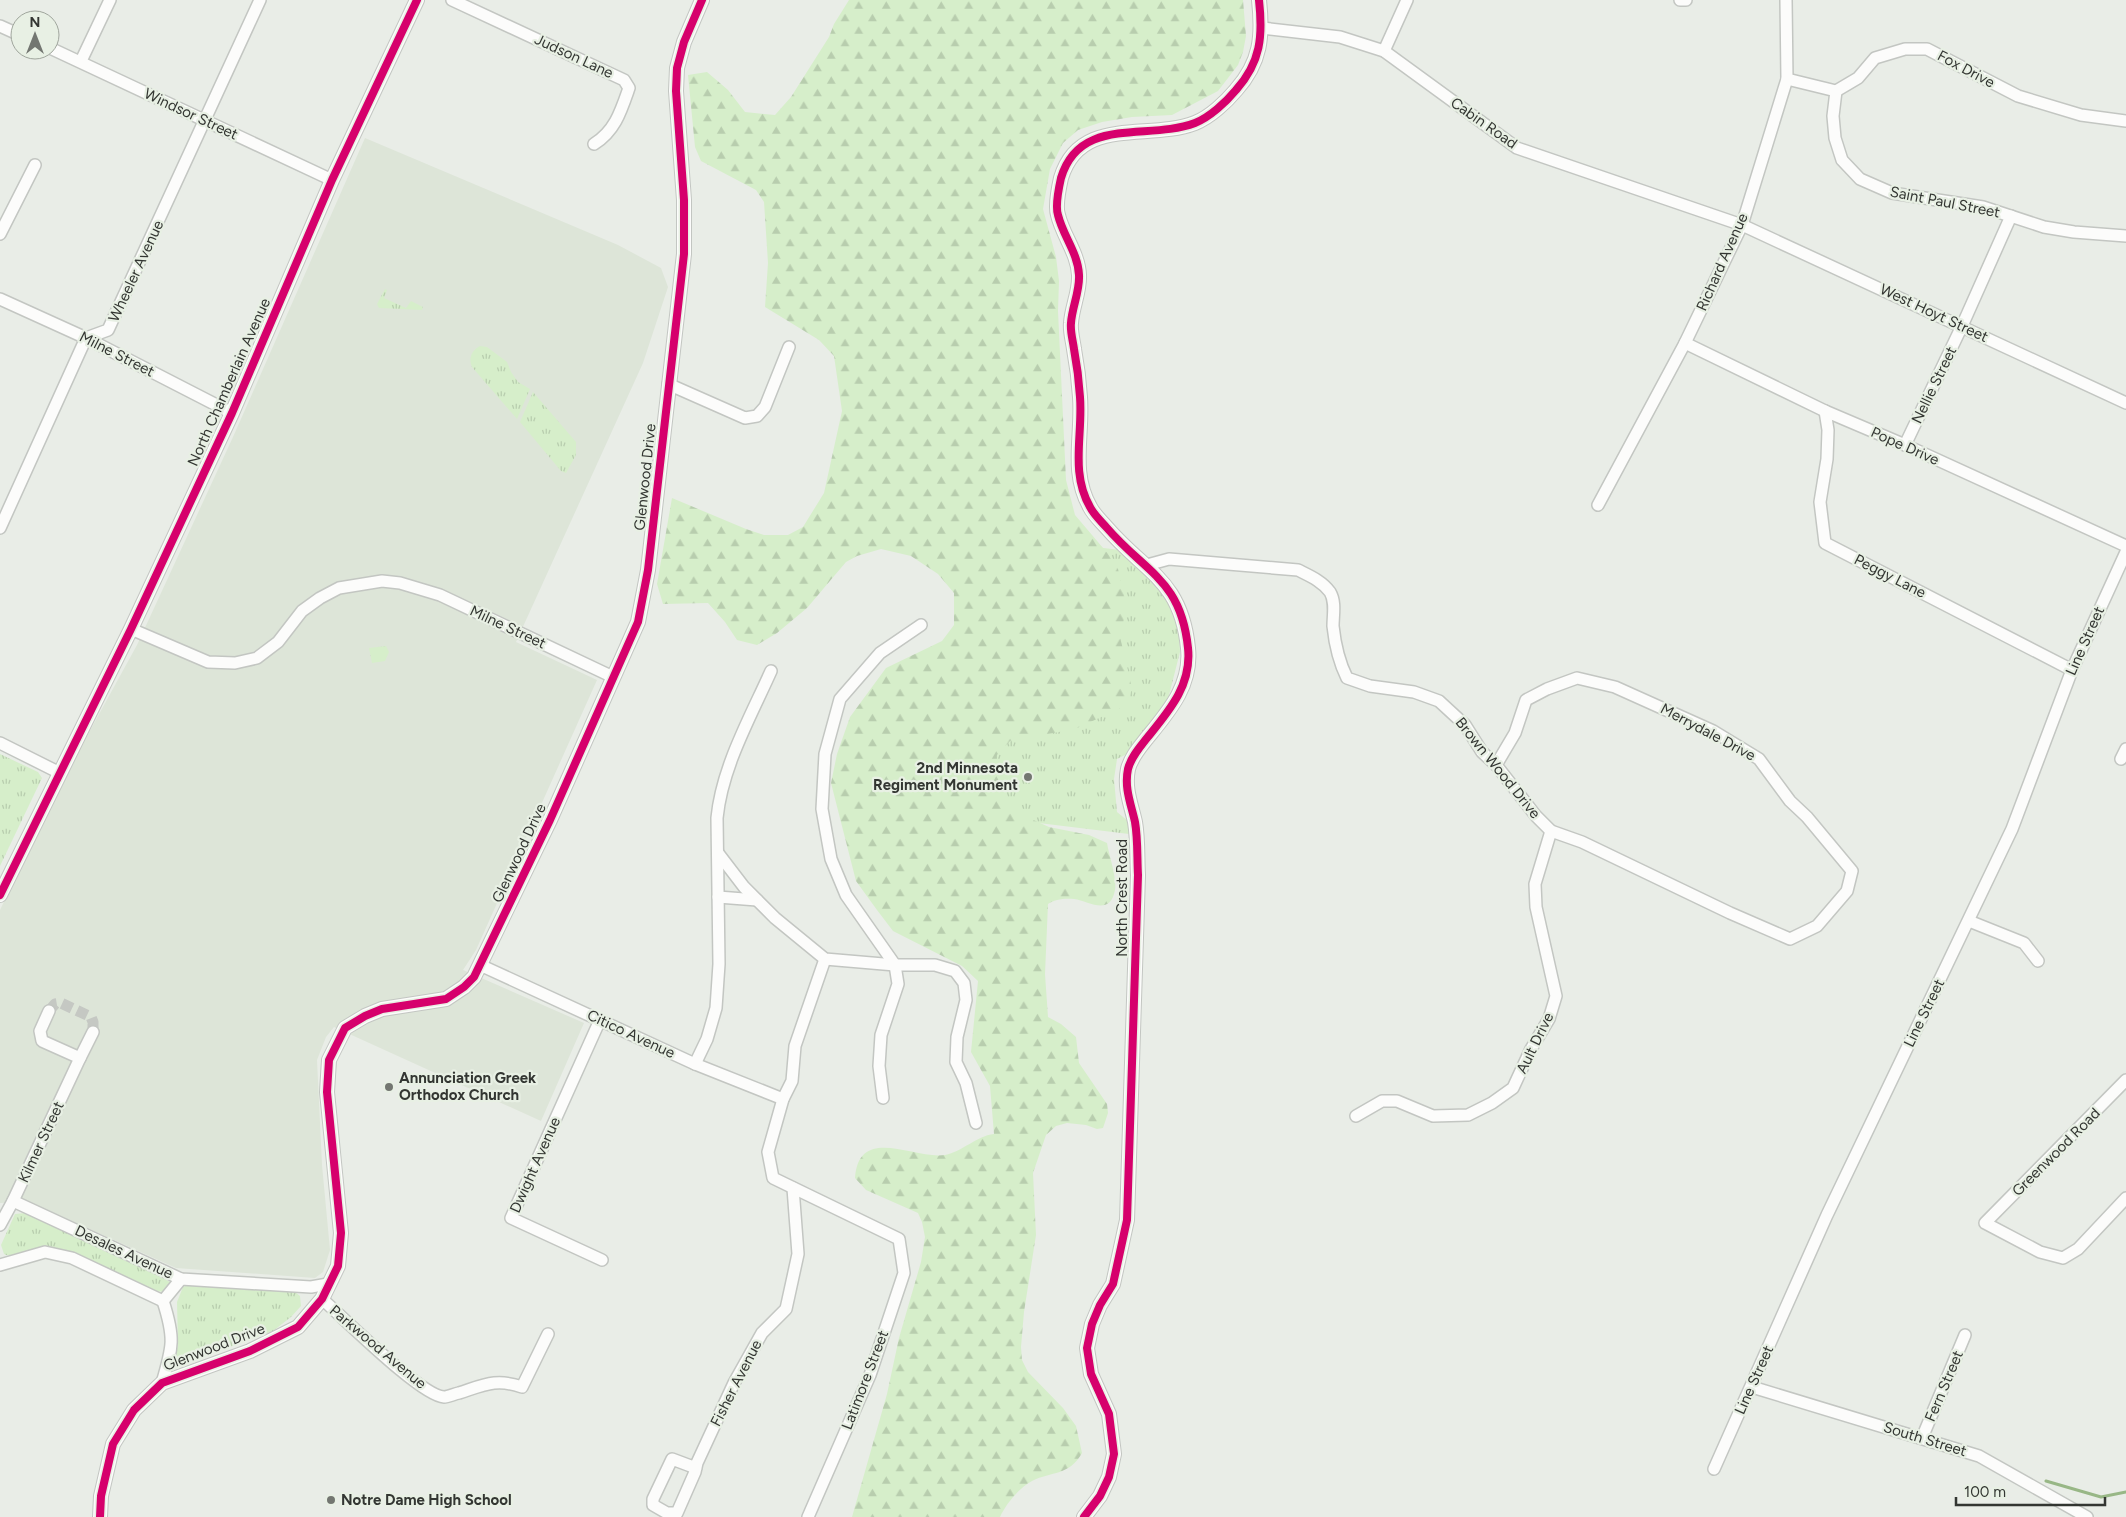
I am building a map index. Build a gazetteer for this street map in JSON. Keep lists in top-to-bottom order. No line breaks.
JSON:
{"streets":{"street":["Judson Lane","Fox Drive","Windsor Street","Cabin Road","Saint Paul Street","Richard Avenue","Wheeler Avenue","West Hoyt Street","Milne Street","North Chamberlain Avenue","Nellie Street","Pope Drive","Glenwood Drive","Peggy Lane","Line Street","Merrydale Drive","Brown Wood Drive","North Crest Road","Citico Avenue","Ault Drive","Kilmer Street","Greenwood Road","Dwight Avenue","Desales Avenue","Parkwood Avenue","Latimore Street","Fisher Avenue","Fern Street","South Street"]},"crossings":[["Fox Drive","Saint Paul Street"],["Windsor Street","Wheeler Avenue"],["Windsor Street","North Chamberlain Avenue"],["Cabin Road","Richard Avenue"],["Cabin Road","West Hoyt Street"],["Cabin Road","North Crest Road"],["Saint Paul Street","Nellie Street"],["Richard Avenue","West Hoyt Street"],["Richard Avenue","Pope Drive"],["Wheeler Avenue","Milne Street"],["West Hoyt Street","Nellie Street"],["Milne Street","North Chamberlain Avenue"],["Milne Street","Glenwood Drive"],["Nellie Street","Pope Drive"],["Pope Drive","Peggy Lane"],["Glenwood Drive","Citico Avenue"],["Glenwood Drive","Desales Avenue"],["Glenwood Drive","Parkwood Avenue"],["Peggy Lane","Line Street"],["Line Street","South Street"],["Merrydale Drive","Brown Wood Drive"],["Brown Wood Drive","North Crest Road"],["Brown Wood Drive","Ault Drive"],["Citico Avenue","Dwight Avenue"],["Kilmer Street","Desales Avenue"],["Latimore Street","Fisher Avenue"],["Fern Street","South Street"]],"places":["2nd Minnesota Regiment Monument","Annunciation Greek Orthodox Church","Notre Dame High School"],"scale_bar":"100 m","north":"top"}
